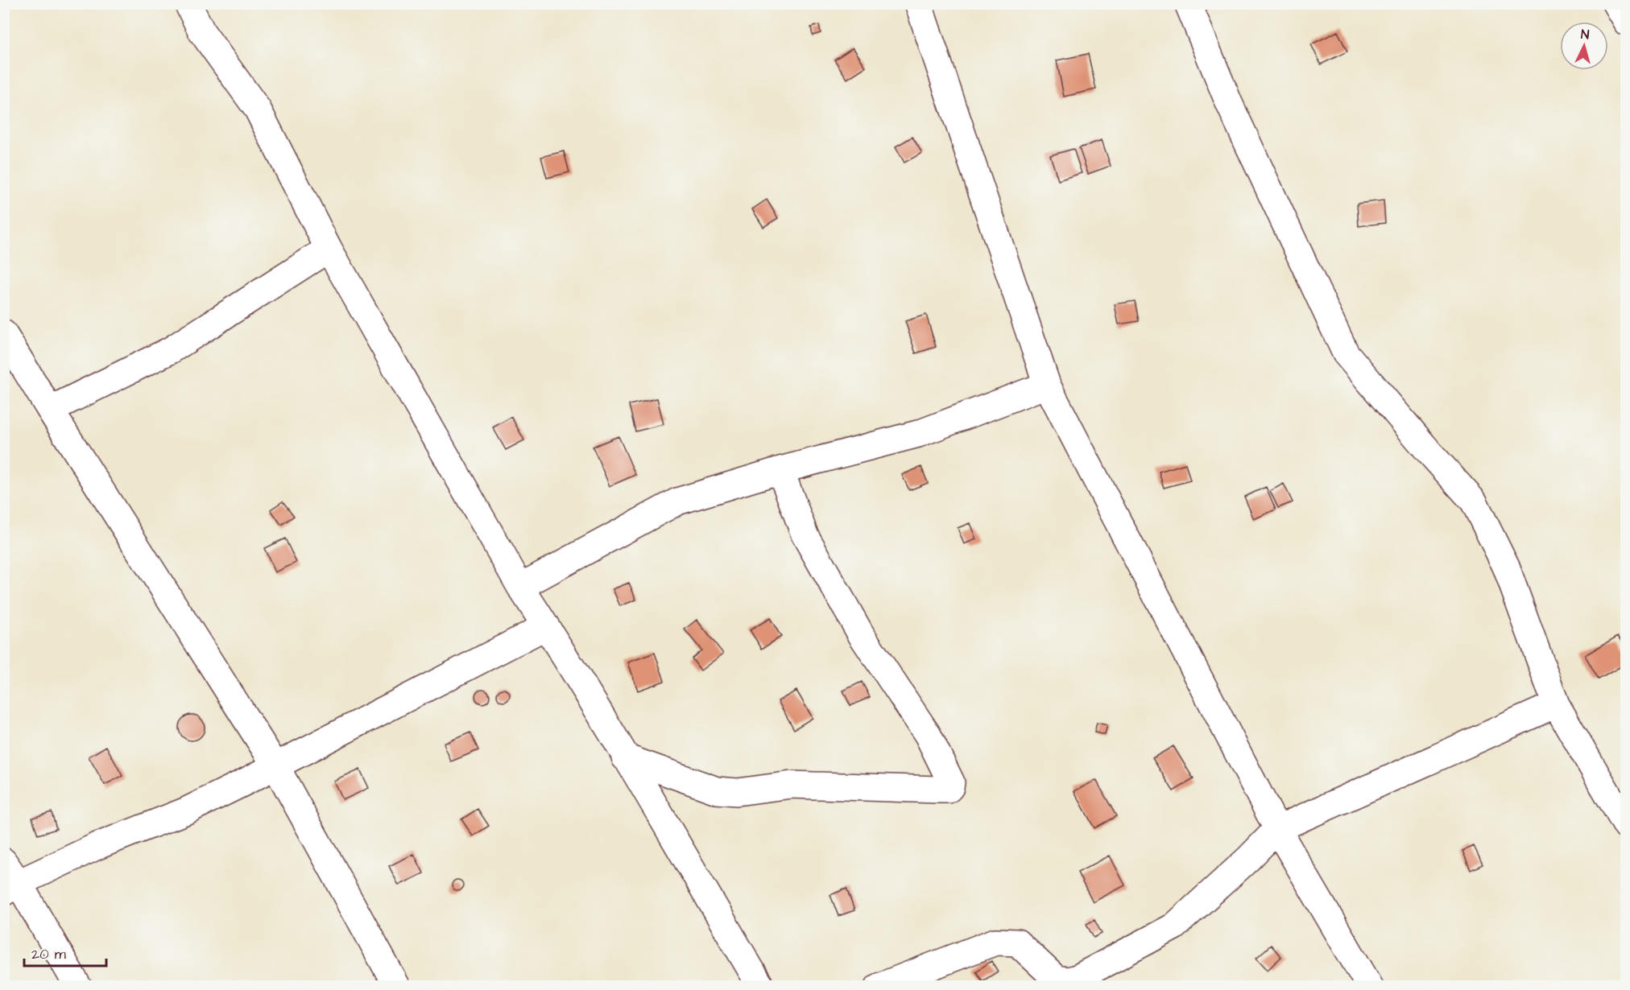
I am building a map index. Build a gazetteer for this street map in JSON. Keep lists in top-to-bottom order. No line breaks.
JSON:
{"scale_bar":"20 m","north":"top"}
